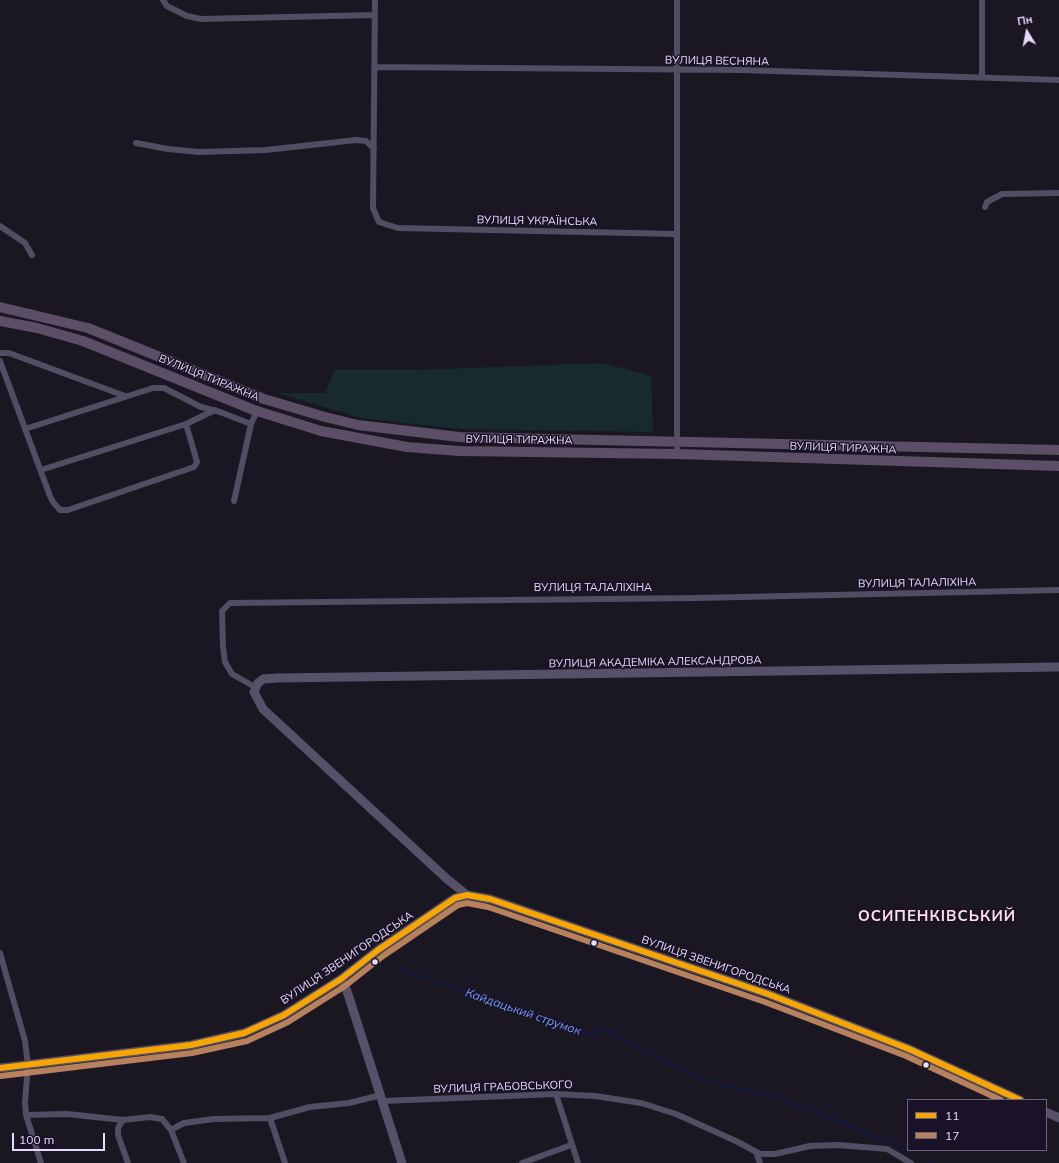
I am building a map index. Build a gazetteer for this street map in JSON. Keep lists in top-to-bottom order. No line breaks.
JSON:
{"streets":{"main road":["ВУЛИЦЯ ТИРАЖНА"],"street":["ВУЛИЦЯ ВЕСНЯНА","ВУЛИЦЯ УКРАЇНСЬКА","ВУЛИЦЯ ТАЛАЛІХІНА","ВУЛИЦЯ АКАДЕМІКА АЛЕКСАНДРОВА","ВУЛИЦЯ ЗВЕНИГОРОДСЬКА","ВУЛИЦЯ ГРАБОВСЬКОГО"]},"crossings":[["ВУЛИЦЯ ВЕСНЯНА","ВУЛИЦЯ УКРАЇНСЬКА"],["ВУЛИЦЯ ТАЛАЛІХІНА","ВУЛИЦЯ АКАДЕМІКА АЛЕКСАНДРОВА"],["ВУЛИЦЯ ТАЛАЛІХІНА","ВУЛИЦЯ ЗВЕНИГОРОДСЬКА"],["ВУЛИЦЯ АКАДЕМІКА АЛЕКСАНДРОВА","ВУЛИЦЯ ЗВЕНИГОРОДСЬКА"]],"districts":["ОСИПЕНКІВСЬКИЙ"],"water":["Кайдацький струмок"],"lines":["transit line 11","transit line 17"],"legend":["11","17"],"scale_bar":"100 m","north":"top"}
